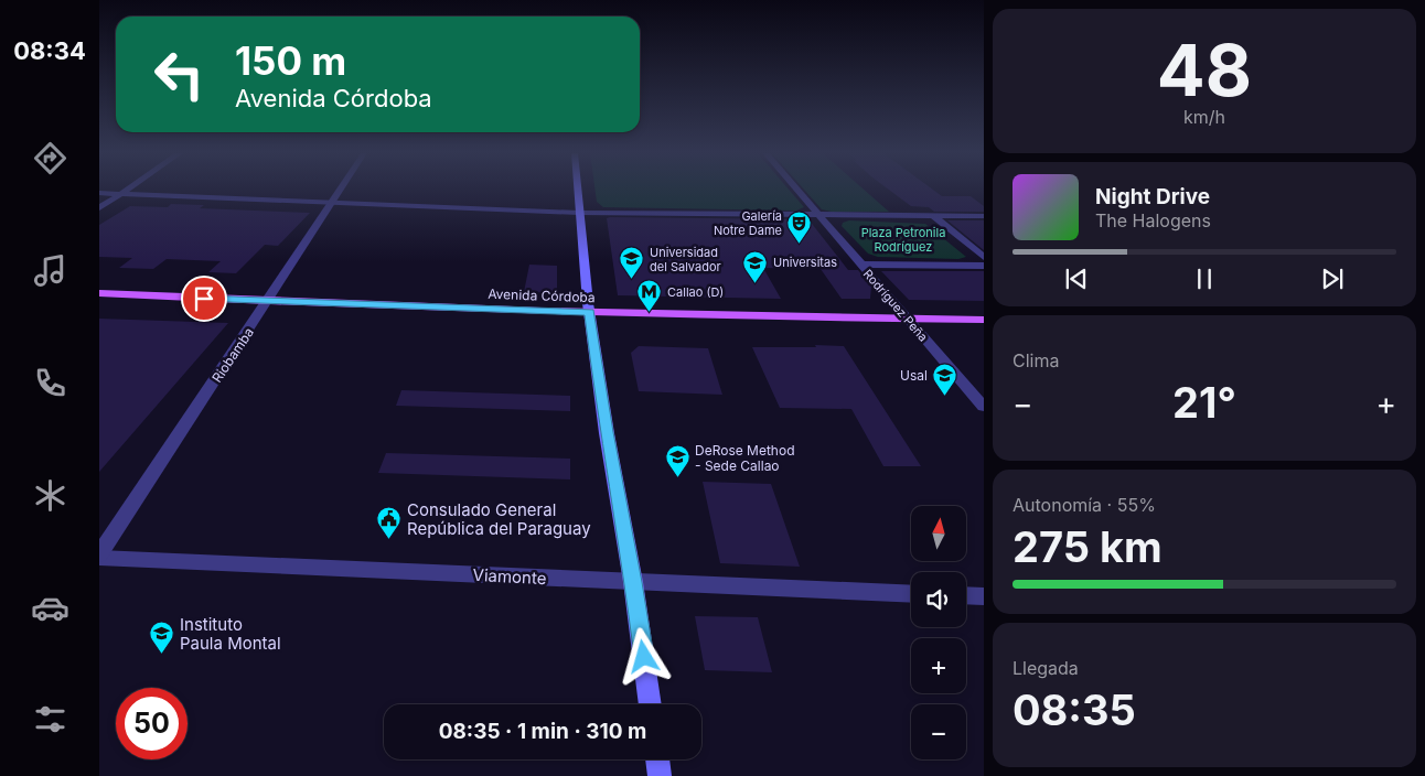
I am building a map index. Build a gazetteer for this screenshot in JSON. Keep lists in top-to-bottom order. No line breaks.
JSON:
{"streets":{"main road":["Avenida Córdoba"],"street":["Rodríguez Peña","Riobamba","Viamonte"]},"crossings":[["Avenida Córdoba","Rodríguez Peña"],["Avenida Córdoba","Riobamba"],["Riobamba","Viamonte"]],"parks":["Plaza Petronila Rodríguez"],"places":{"theatre":["Galería Notre Dame"],"school or university":["Universidad del Salvador","Universitas","Usal","DeRose Method - Sede Callao","Instituto Paula Montal"],"metro station":["Callao (D)"],"public building":["Consulado General República del Paraguay"]},"north":"top","page":{"tabs":"08:34","tile":[["48","km/h"],"Clima",["Autonomía · 55%","275 km"],["Llegada","08:35"]],"turn":["150 m","Avenida Córdoba"],"song":["Night Drive","The Halogens"],"heat":["−","21°","+"],"map_buttons":["+","−"],"limit":"50","trip":"08:35 · 1 min · 310 m"}}
